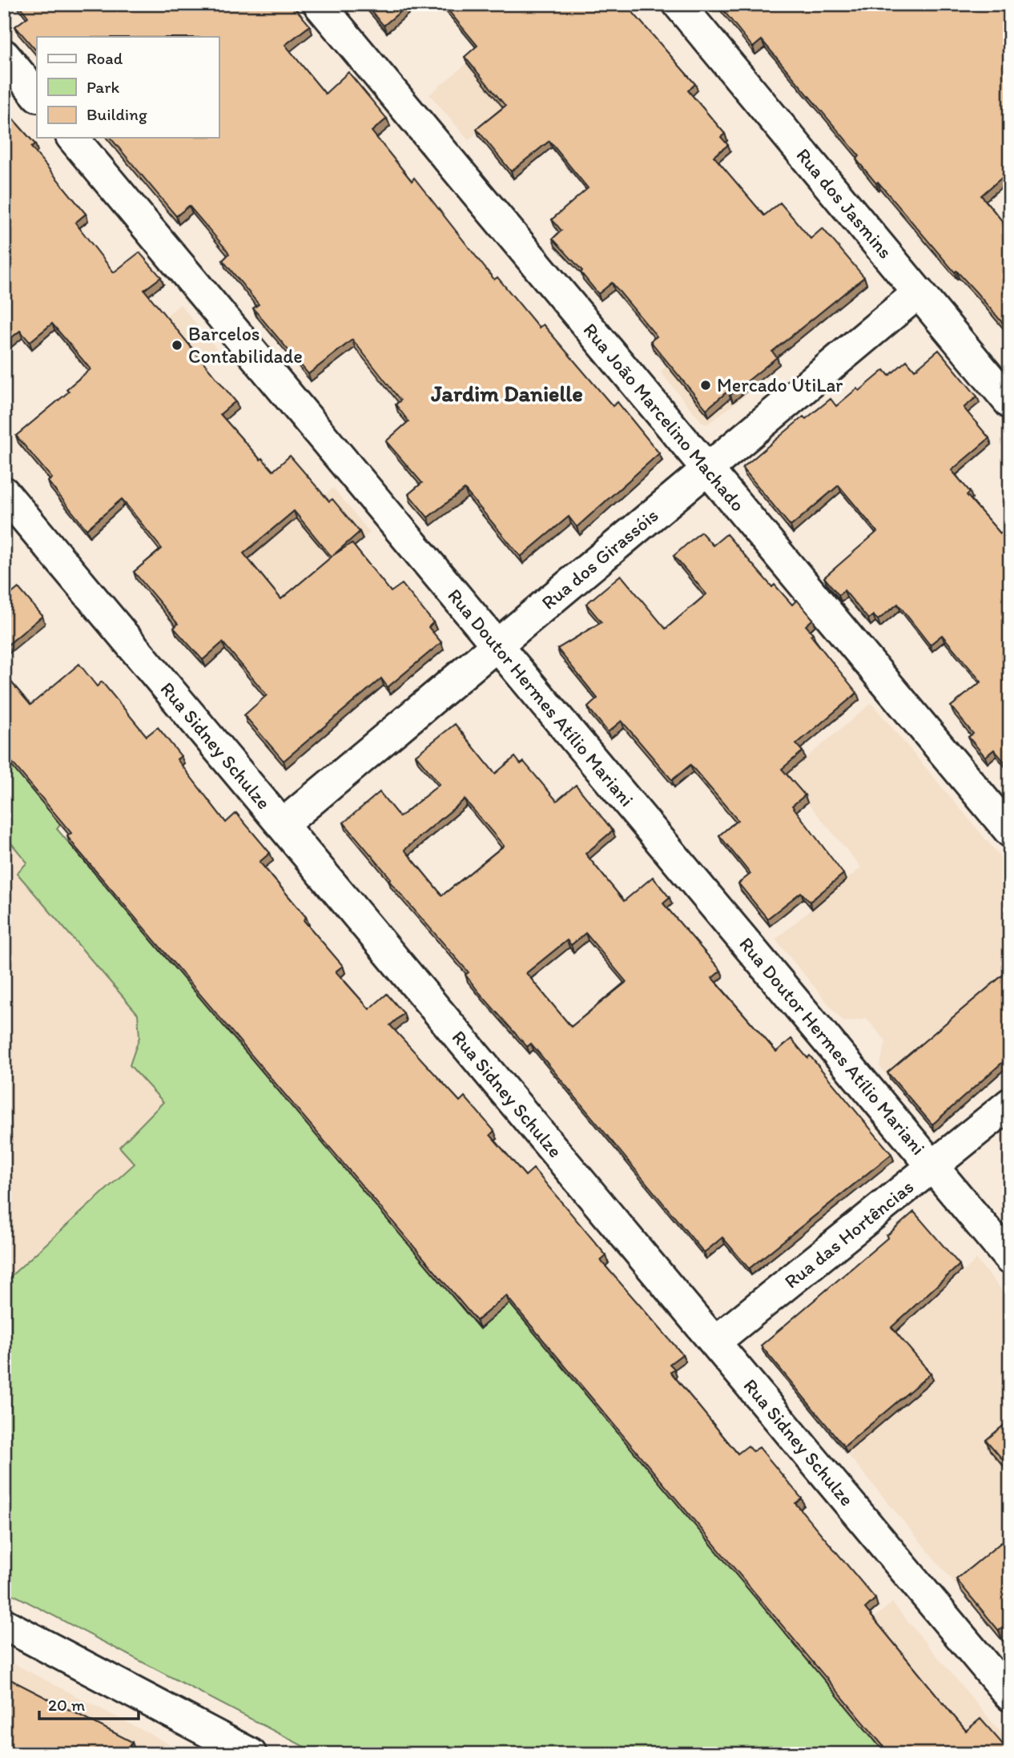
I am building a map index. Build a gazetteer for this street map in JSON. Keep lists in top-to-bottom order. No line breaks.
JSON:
{"streets":{"street":["Rua dos Jasmins","Rua João Marcelino Machado","Rua dos Girassóis","Rua Doutor Hermes Atílio Mariani","Rua Sidney Schulze","Rua das Hortências"]},"crossings":[["Rua dos Jasmins","Rua dos Girassóis"],["Rua João Marcelino Machado","Rua dos Girassóis"],["Rua dos Girassóis","Rua Doutor Hermes Atílio Mariani"],["Rua dos Girassóis","Rua Sidney Schulze"],["Rua Doutor Hermes Atílio Mariani","Rua das Hortências"],["Rua Sidney Schulze","Rua das Hortências"]],"districts":["Jardim Danielle"],"places":["Barcelos Contabilidade","Mercado UtiLar"],"legend":["Road","Park","Building"],"scale_bar":"20 m"}
